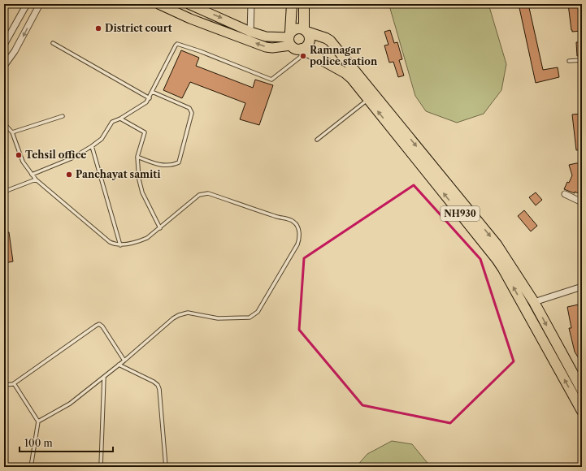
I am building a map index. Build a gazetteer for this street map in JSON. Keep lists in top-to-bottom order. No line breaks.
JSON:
{"streets":{"highway":["NH930"]},"places":["District court","Ramnagar police station","Tehsil office","Panchayat samiti"],"scale_bar":"100 m"}
